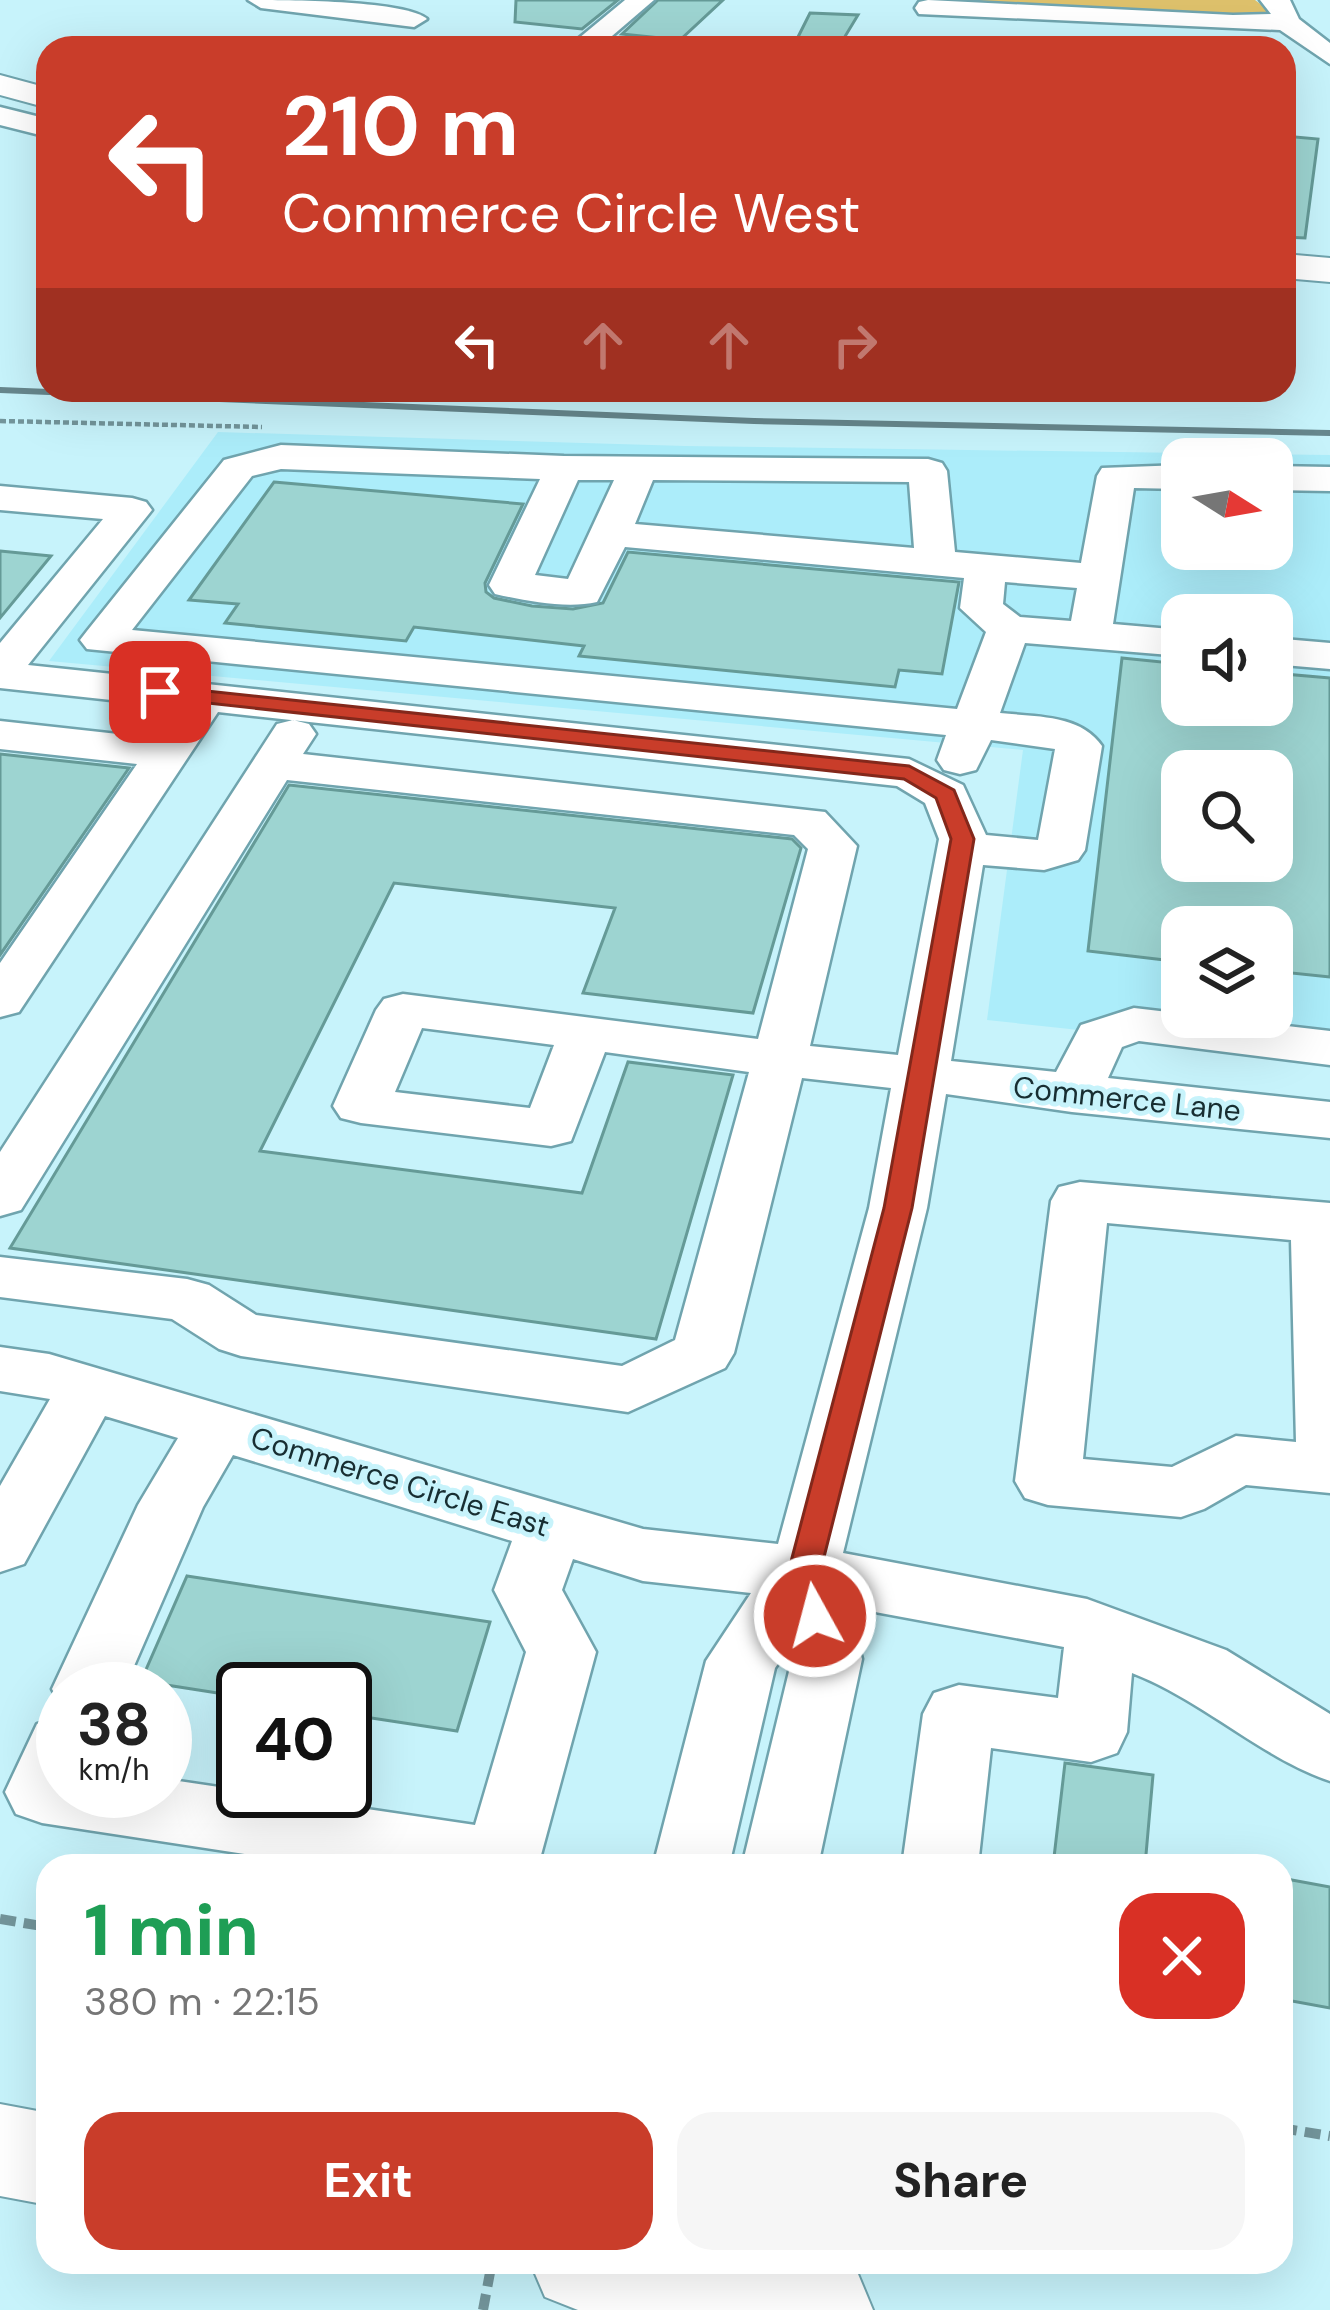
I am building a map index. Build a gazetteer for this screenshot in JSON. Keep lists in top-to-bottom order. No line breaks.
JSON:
{"streets":{"street":["Commerce Lane","Commerce Circle East"]},"north":"right","page":{"turn":["210 m","Commerce Circle West"],"speed":"38 km/h","limit":"40","heading":["1 min","380 m · 22:15"],"buttons":["Exit","Share"]}}
